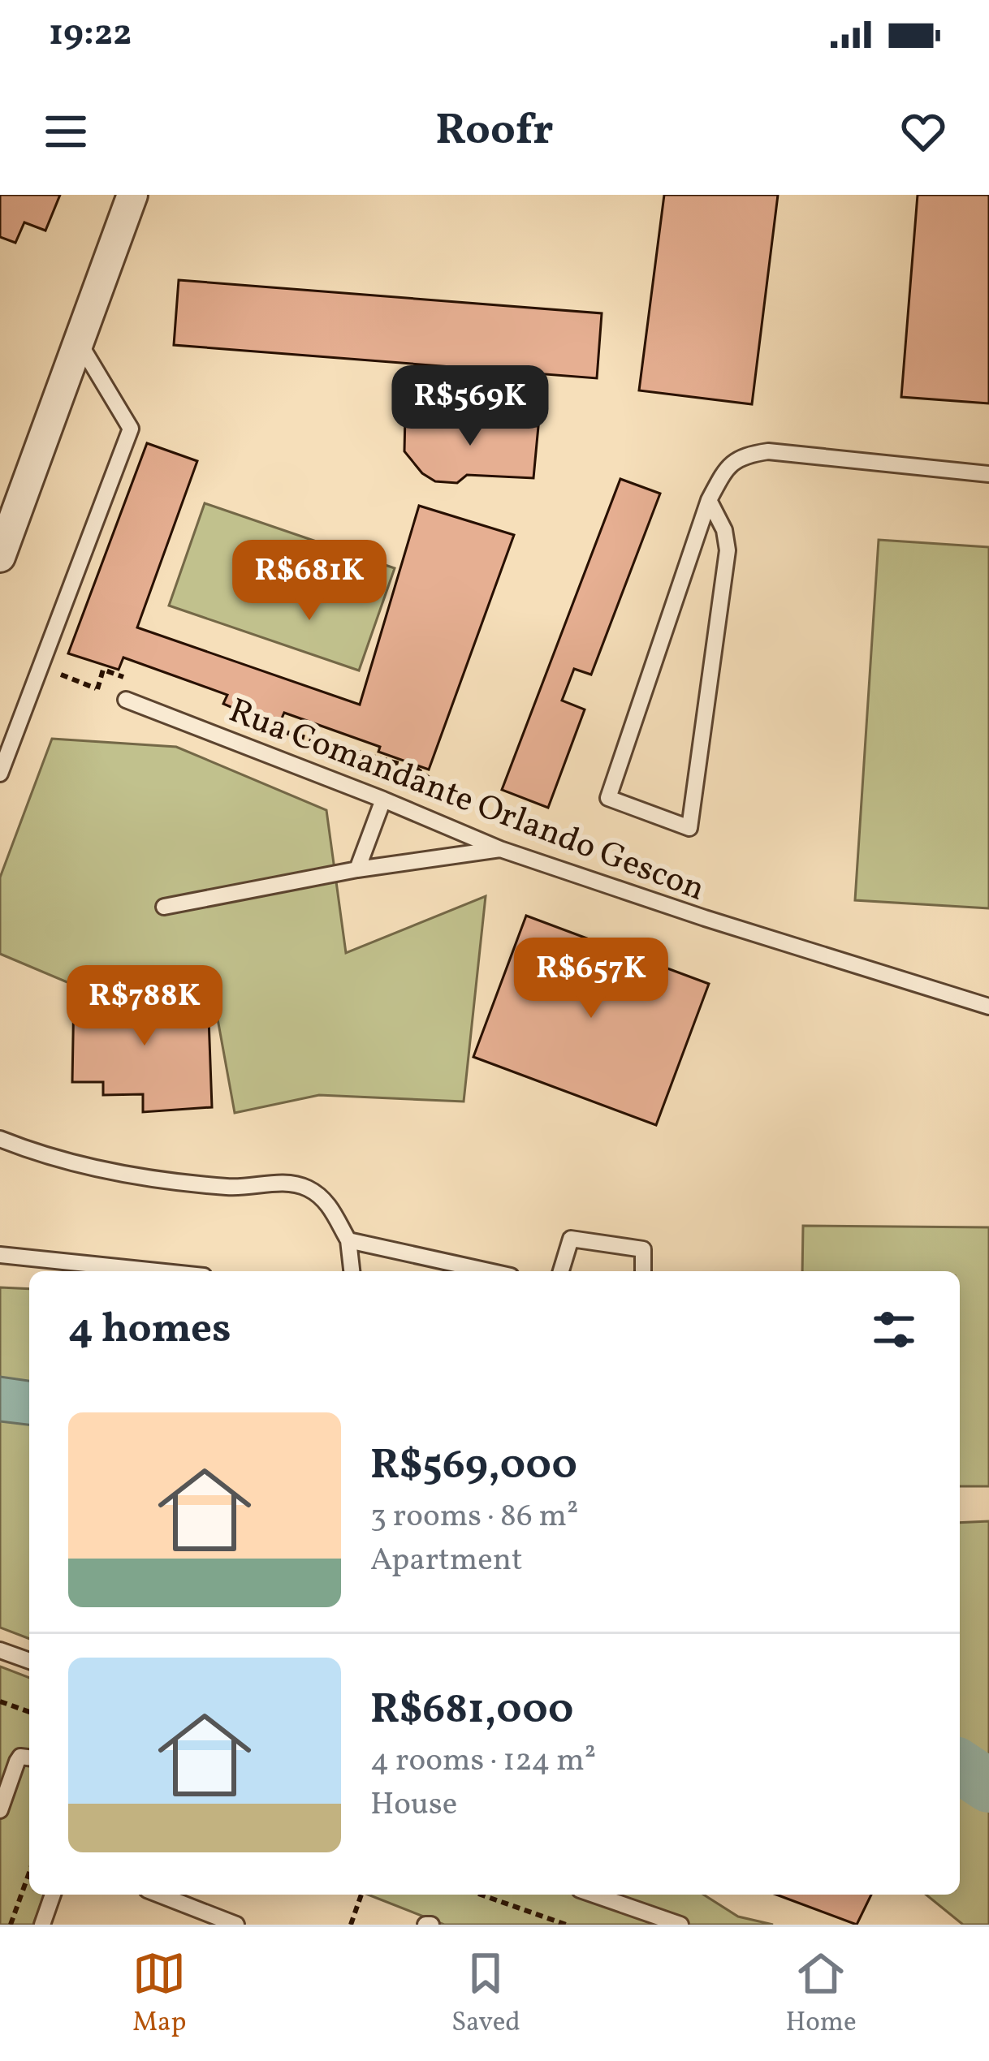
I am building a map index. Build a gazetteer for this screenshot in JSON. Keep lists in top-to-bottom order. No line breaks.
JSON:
{"streets":{"lane":["Rua Comandante Orlando Gescon"]},"page":{"status":"19:22","header":"Roofr","price":["R$569K","R$681K","R$657K","R$788K"],"heading":"4 homes","list":[{"name":"R$569,000","note":"3 rooms · 86 m² · Apartment"},{"name":"R$681,000","note":"4 rooms · 124 m² · House"}],"tabs":["Map","Saved","Home"]}}
